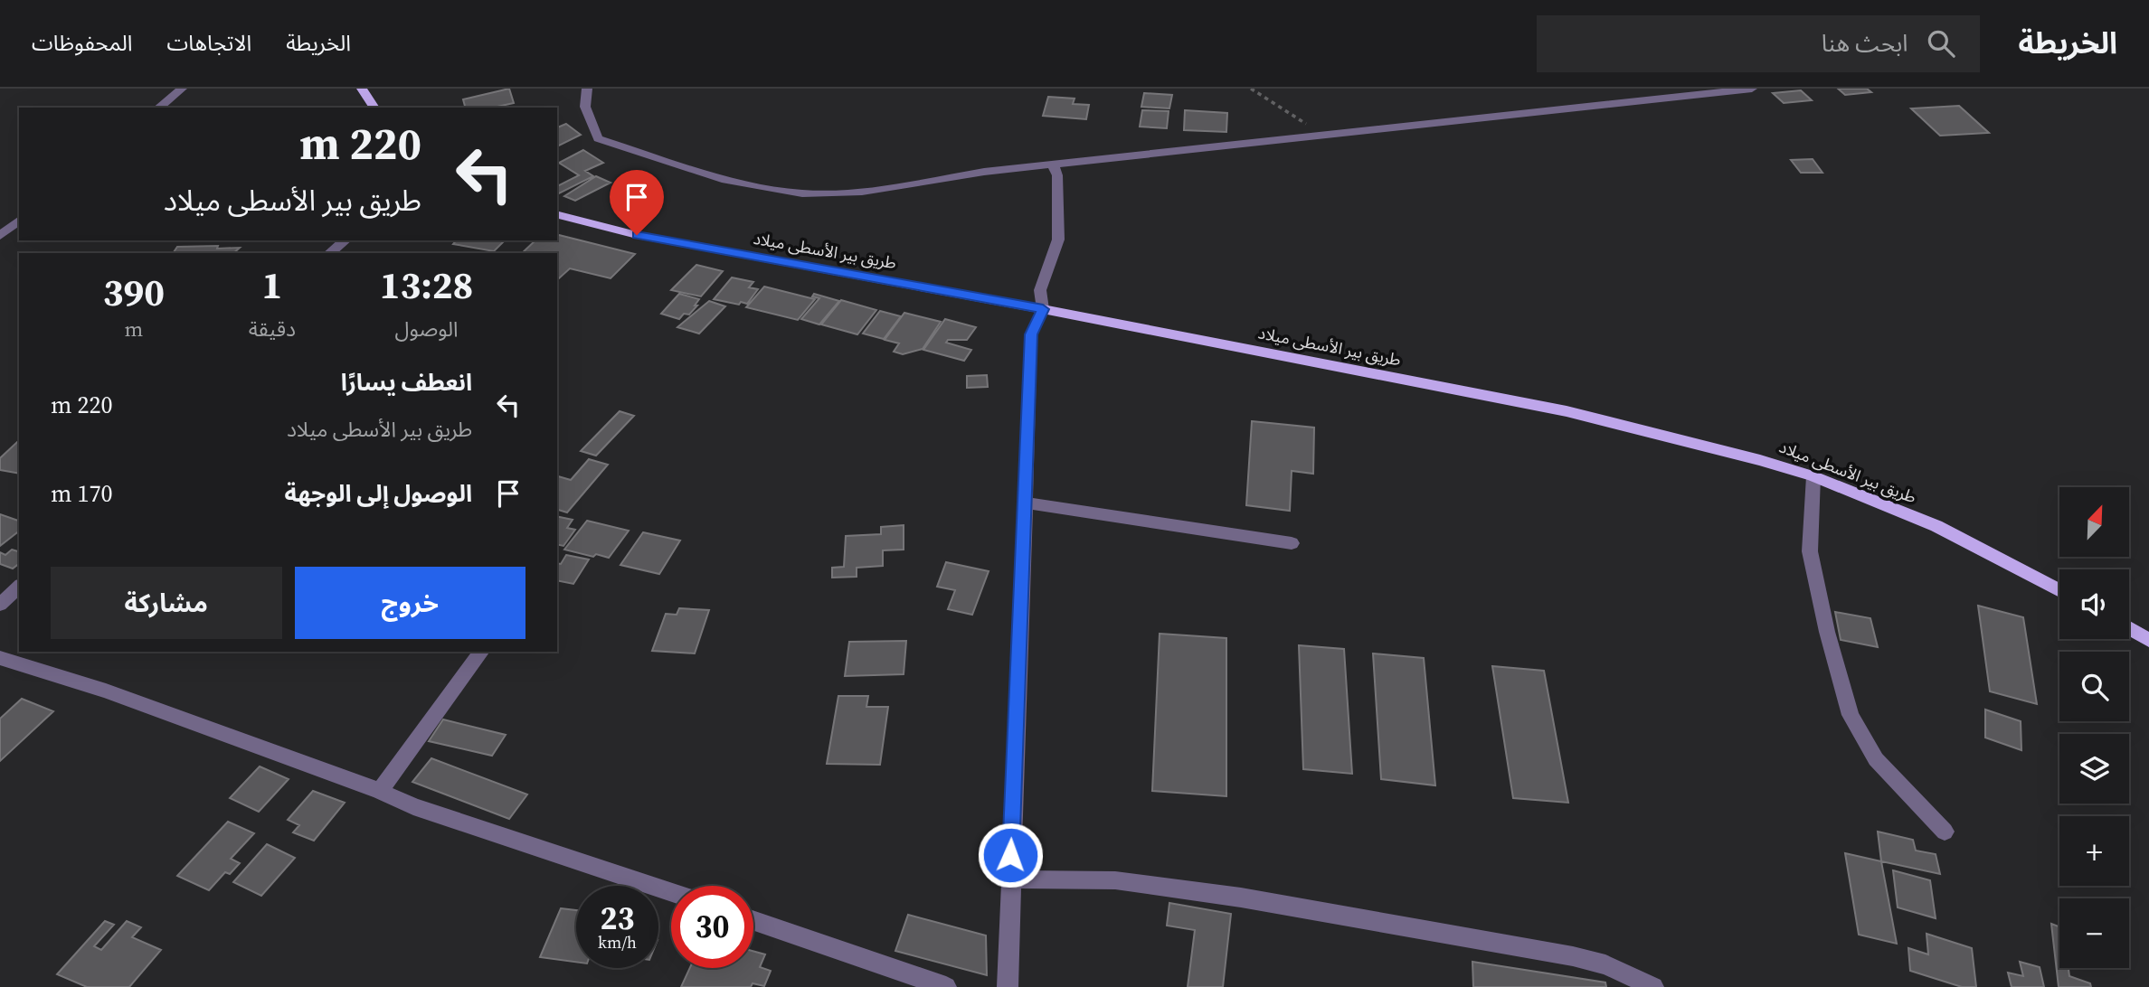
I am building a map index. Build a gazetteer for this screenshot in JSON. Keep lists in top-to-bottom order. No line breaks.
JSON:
{"streets":{"main road":["طريق بير الأسطى ميلاد"]},"north":"top right","page":{"header":"الخريطة","search":"ابحث هنا","nav":["الخريطة","الاتجاهات","المحفوظات"],"turn":["220 m","طريق بير الأسطى ميلاد"],"eta":["13:28","الوصول","1","دقيقة","390","m"],"list":[{"name":"انعطف يسارًا","note":"طريق بير الأسطى ميلاد","value":"220 m"},{"name":"الوصول إلى الوجهة","value":"170 m"}],"map_buttons":["+","−"],"buttons":["خروج","مشاركة"],"speed":"23 km/h","limit":"30"}}
